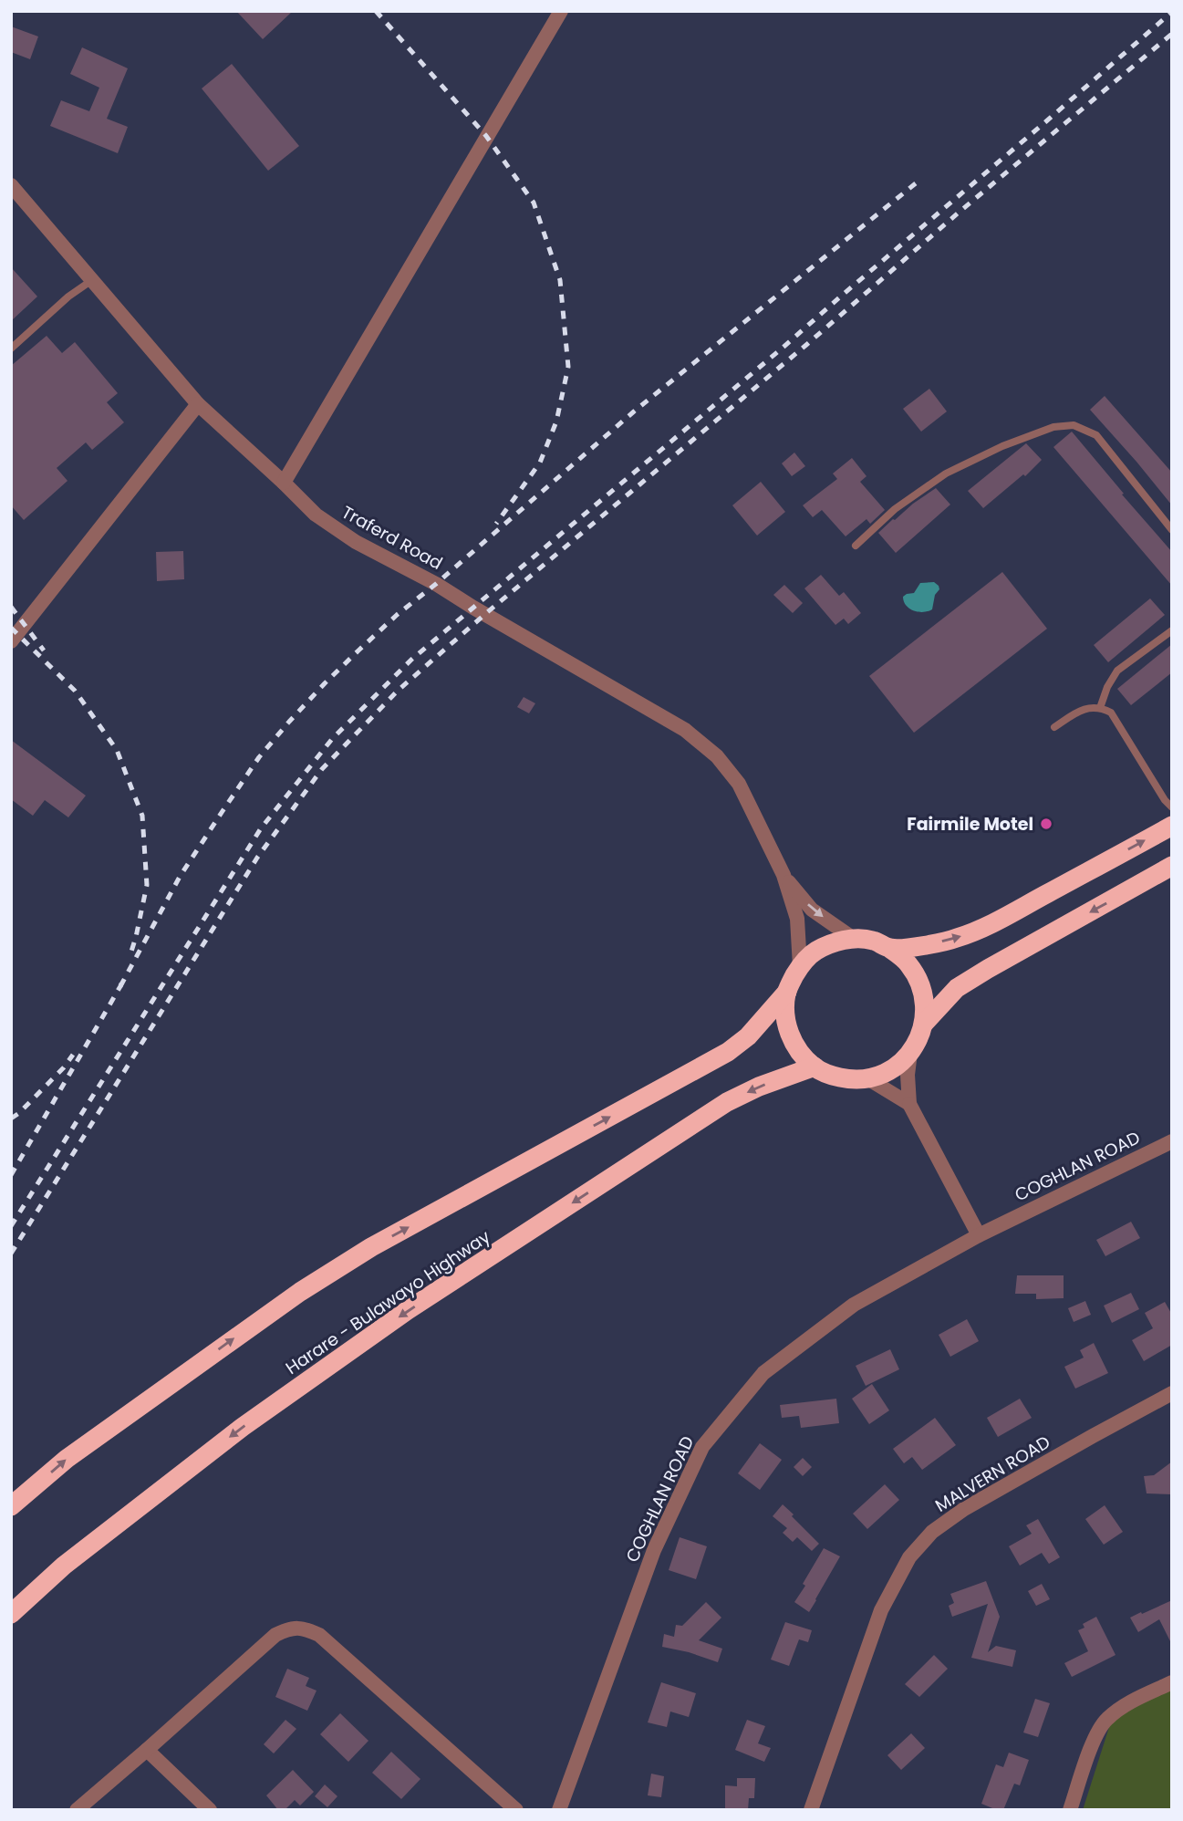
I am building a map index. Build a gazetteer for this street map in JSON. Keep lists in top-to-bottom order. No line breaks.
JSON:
{"streets":{"highway":["Harare - Bulawayo Highway"],"street":["Traferd Road","COGHLAN ROAD","MALVERN ROAD"]},"crossings":[["Traferd Road","Harare - Bulawayo Highway"]],"places":["Fairmile Motel"]}
